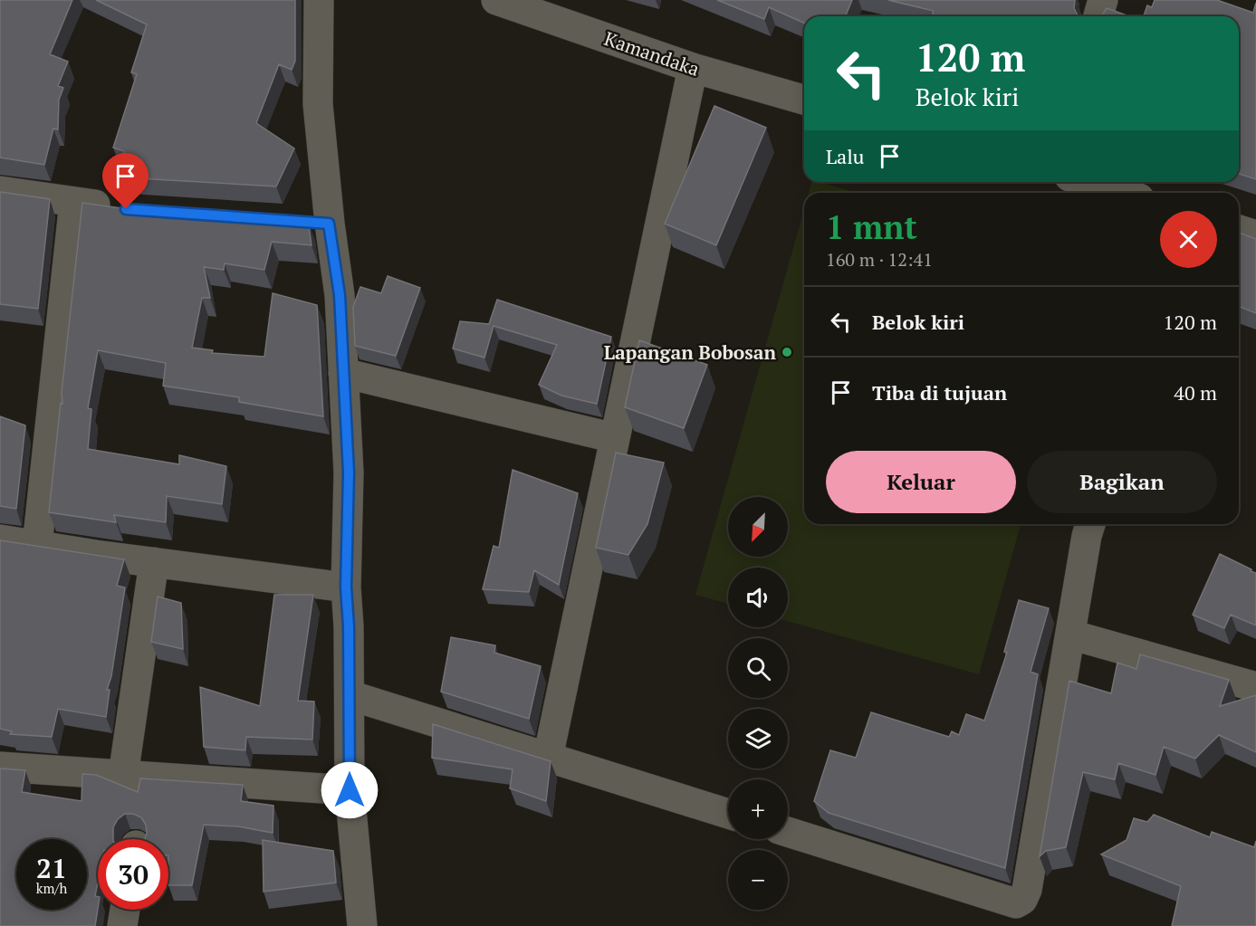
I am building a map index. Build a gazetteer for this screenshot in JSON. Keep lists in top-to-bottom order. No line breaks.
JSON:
{"streets":{"street":["Kamandaka"]},"places":["Lapangan Bobosan"],"north":"bottom left","page":{"turn":["120 m","Belok kiri"],"then":"Lalu","heading":["1 mnt","160 m · 12:41"],"list":[{"name":"Belok kiri","value":"120 m"},{"name":"Tiba di tujuan","value":"40 m"}],"buttons":["Keluar","Bagikan"],"map_buttons":["+","−"],"speed":"21 km/h","limit":"30"}}
